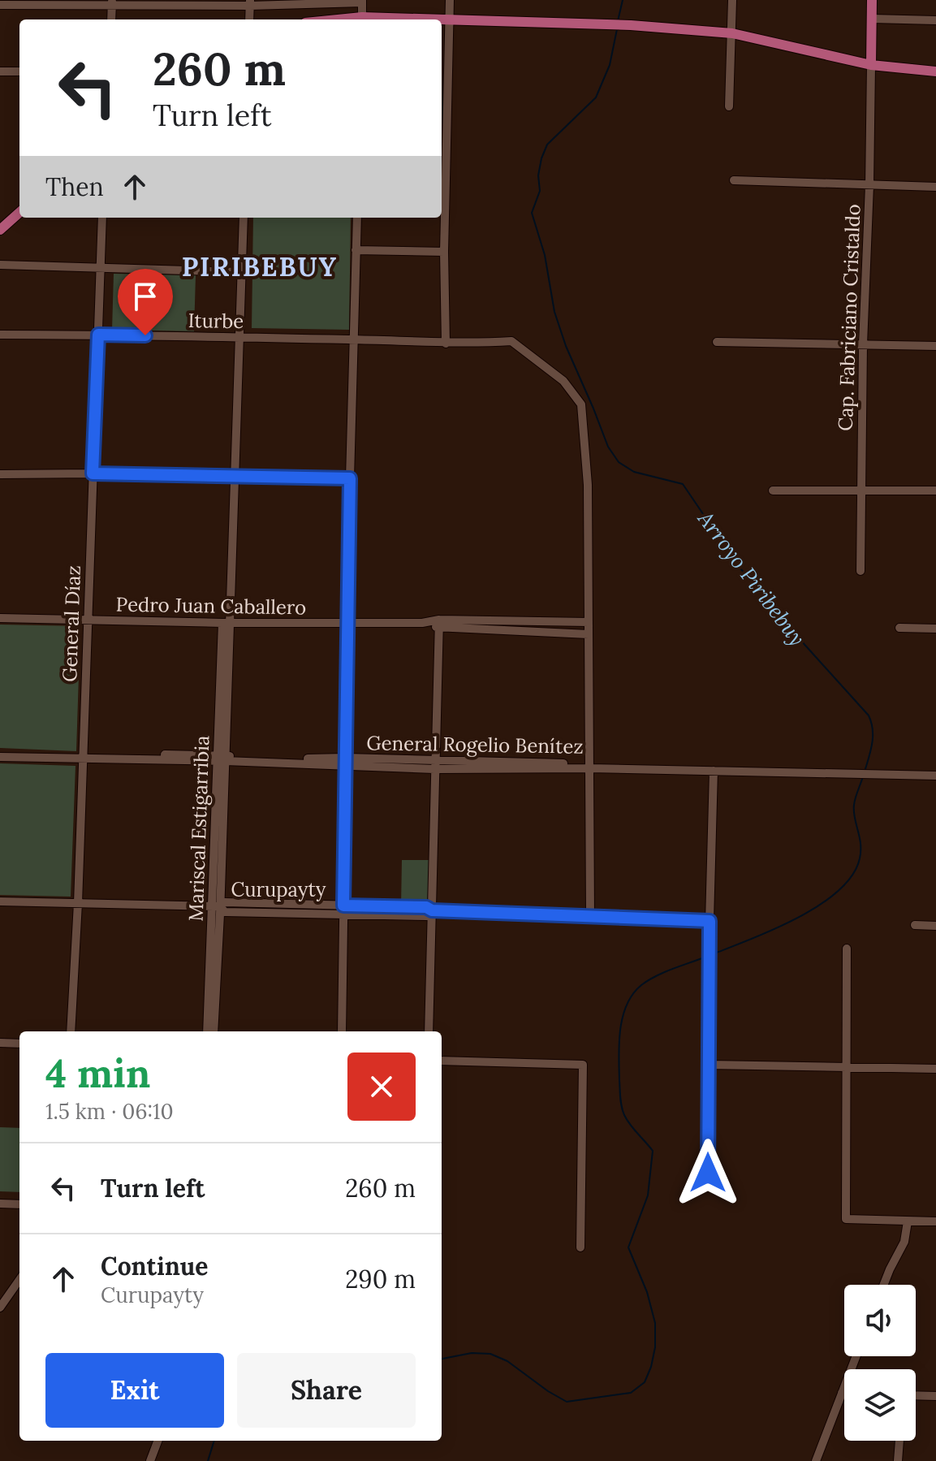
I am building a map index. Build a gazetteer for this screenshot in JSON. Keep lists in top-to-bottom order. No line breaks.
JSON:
{"streets":{"street":["Cap. Fabriciano Cristaldo","Iturbe","Pedro Juan Caballero","General Díaz","General Rogelio Benítez","Mariscal Estigarribia","Curupayty"]},"crossings":[["Iturbe","General Díaz"],["Iturbe","General Rogelio Benítez"],["Iturbe","Curupayty"],["Pedro Juan Caballero","General Díaz"],["General Díaz","General Rogelio Benítez"],["General Díaz","Curupayty"],["Mariscal Estigarribia","Curupayty"]],"districts":["PIRIBEBUY"],"water":["Arroyo Piribebuy"],"page":{"turn":["260 m","Turn left"],"then":"Then","heading":["4 min","1.5 km · 06:10"],"list":[{"name":"Turn left","value":"260 m"},{"name":"Continue","note":"Curupayty","value":"290 m"}],"buttons":["Exit","Share"]}}
